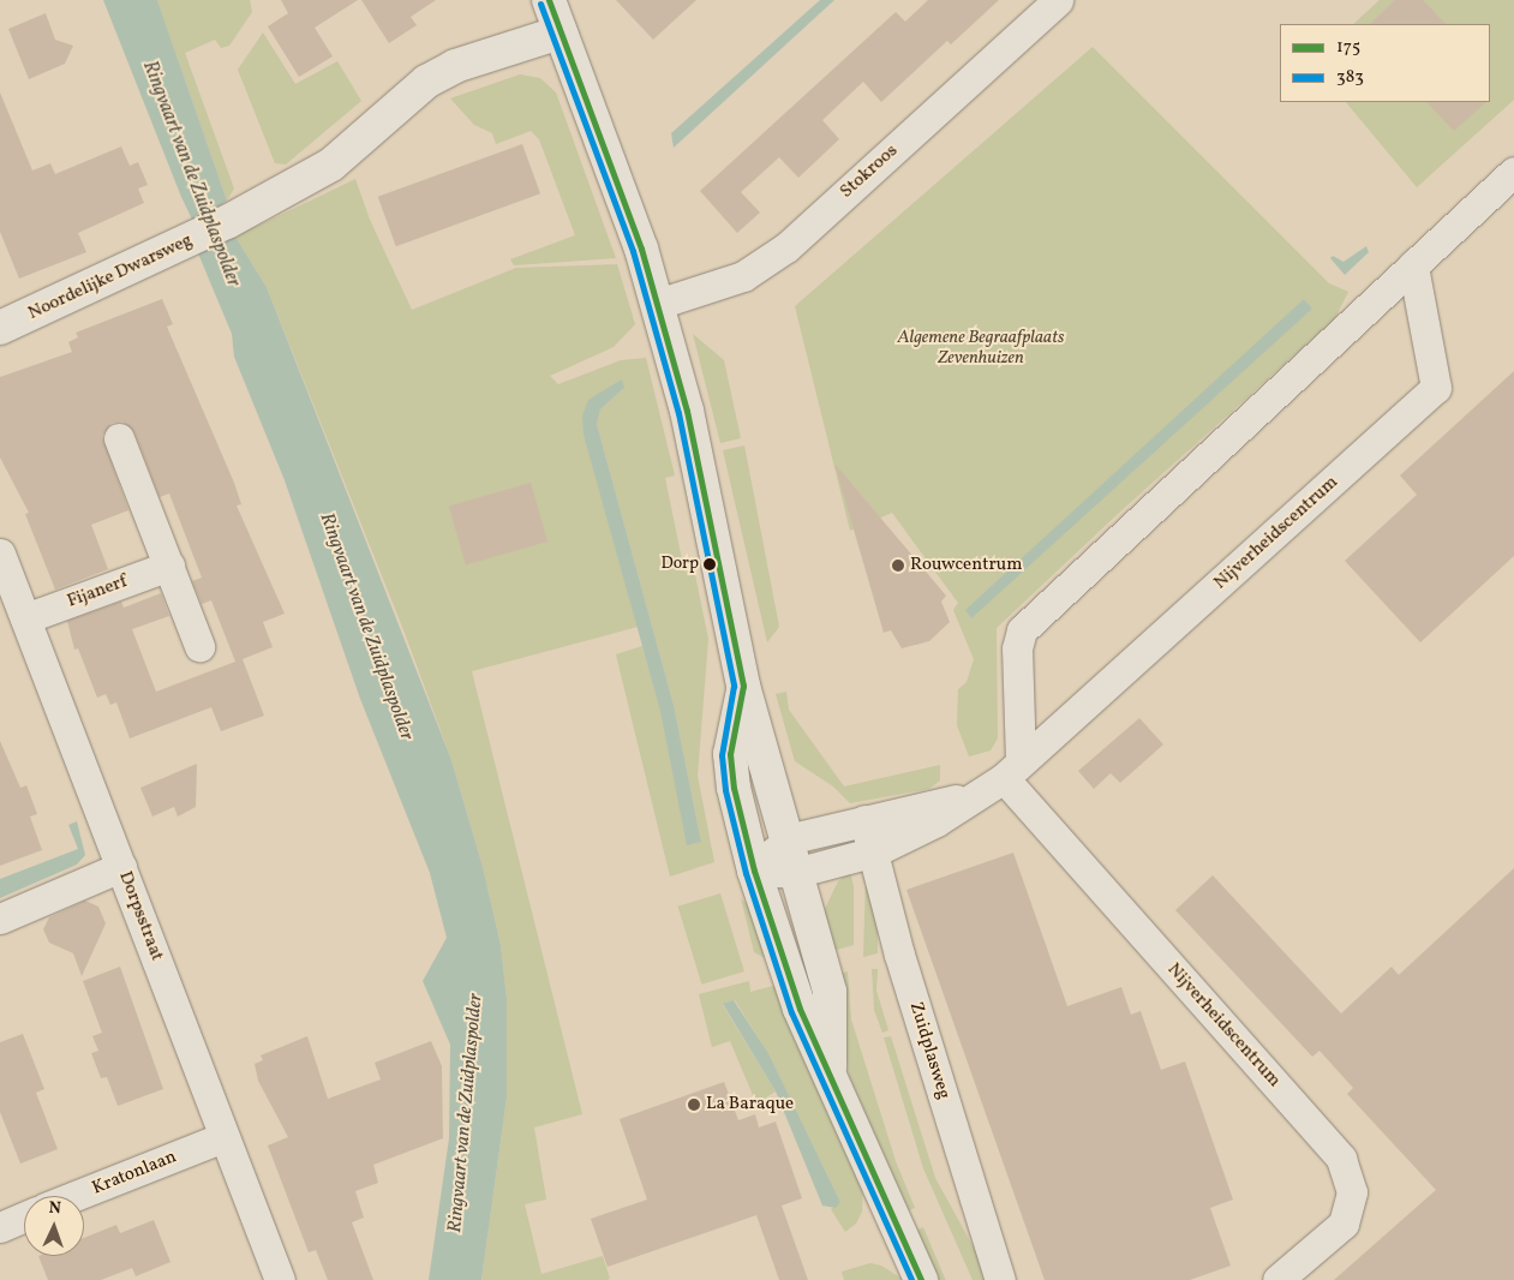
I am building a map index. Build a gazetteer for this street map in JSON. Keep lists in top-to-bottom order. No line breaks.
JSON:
{"streets":{"main road":["Noordelijke Dwarsweg"],"street":["Stokroos","Nijverheidscentrum","Fijanerf","Dorpsstraat","Zuidplasweg","Kratonlaan"]},"crossings":[["Nijverheidscentrum","Zuidplasweg"],["Fijanerf","Dorpsstraat"],["Dorpsstraat","Kratonlaan"]],"water":["Ringvaart van de Zuidplaspolder"],"parks":["Algemene Begraafplaats Zevenhuizen"],"places":["Dorp","Rouwcentrum","La Baraque"],"lines":["transit line 175","transit line 383"],"legend":["175","383"],"north":"top"}
